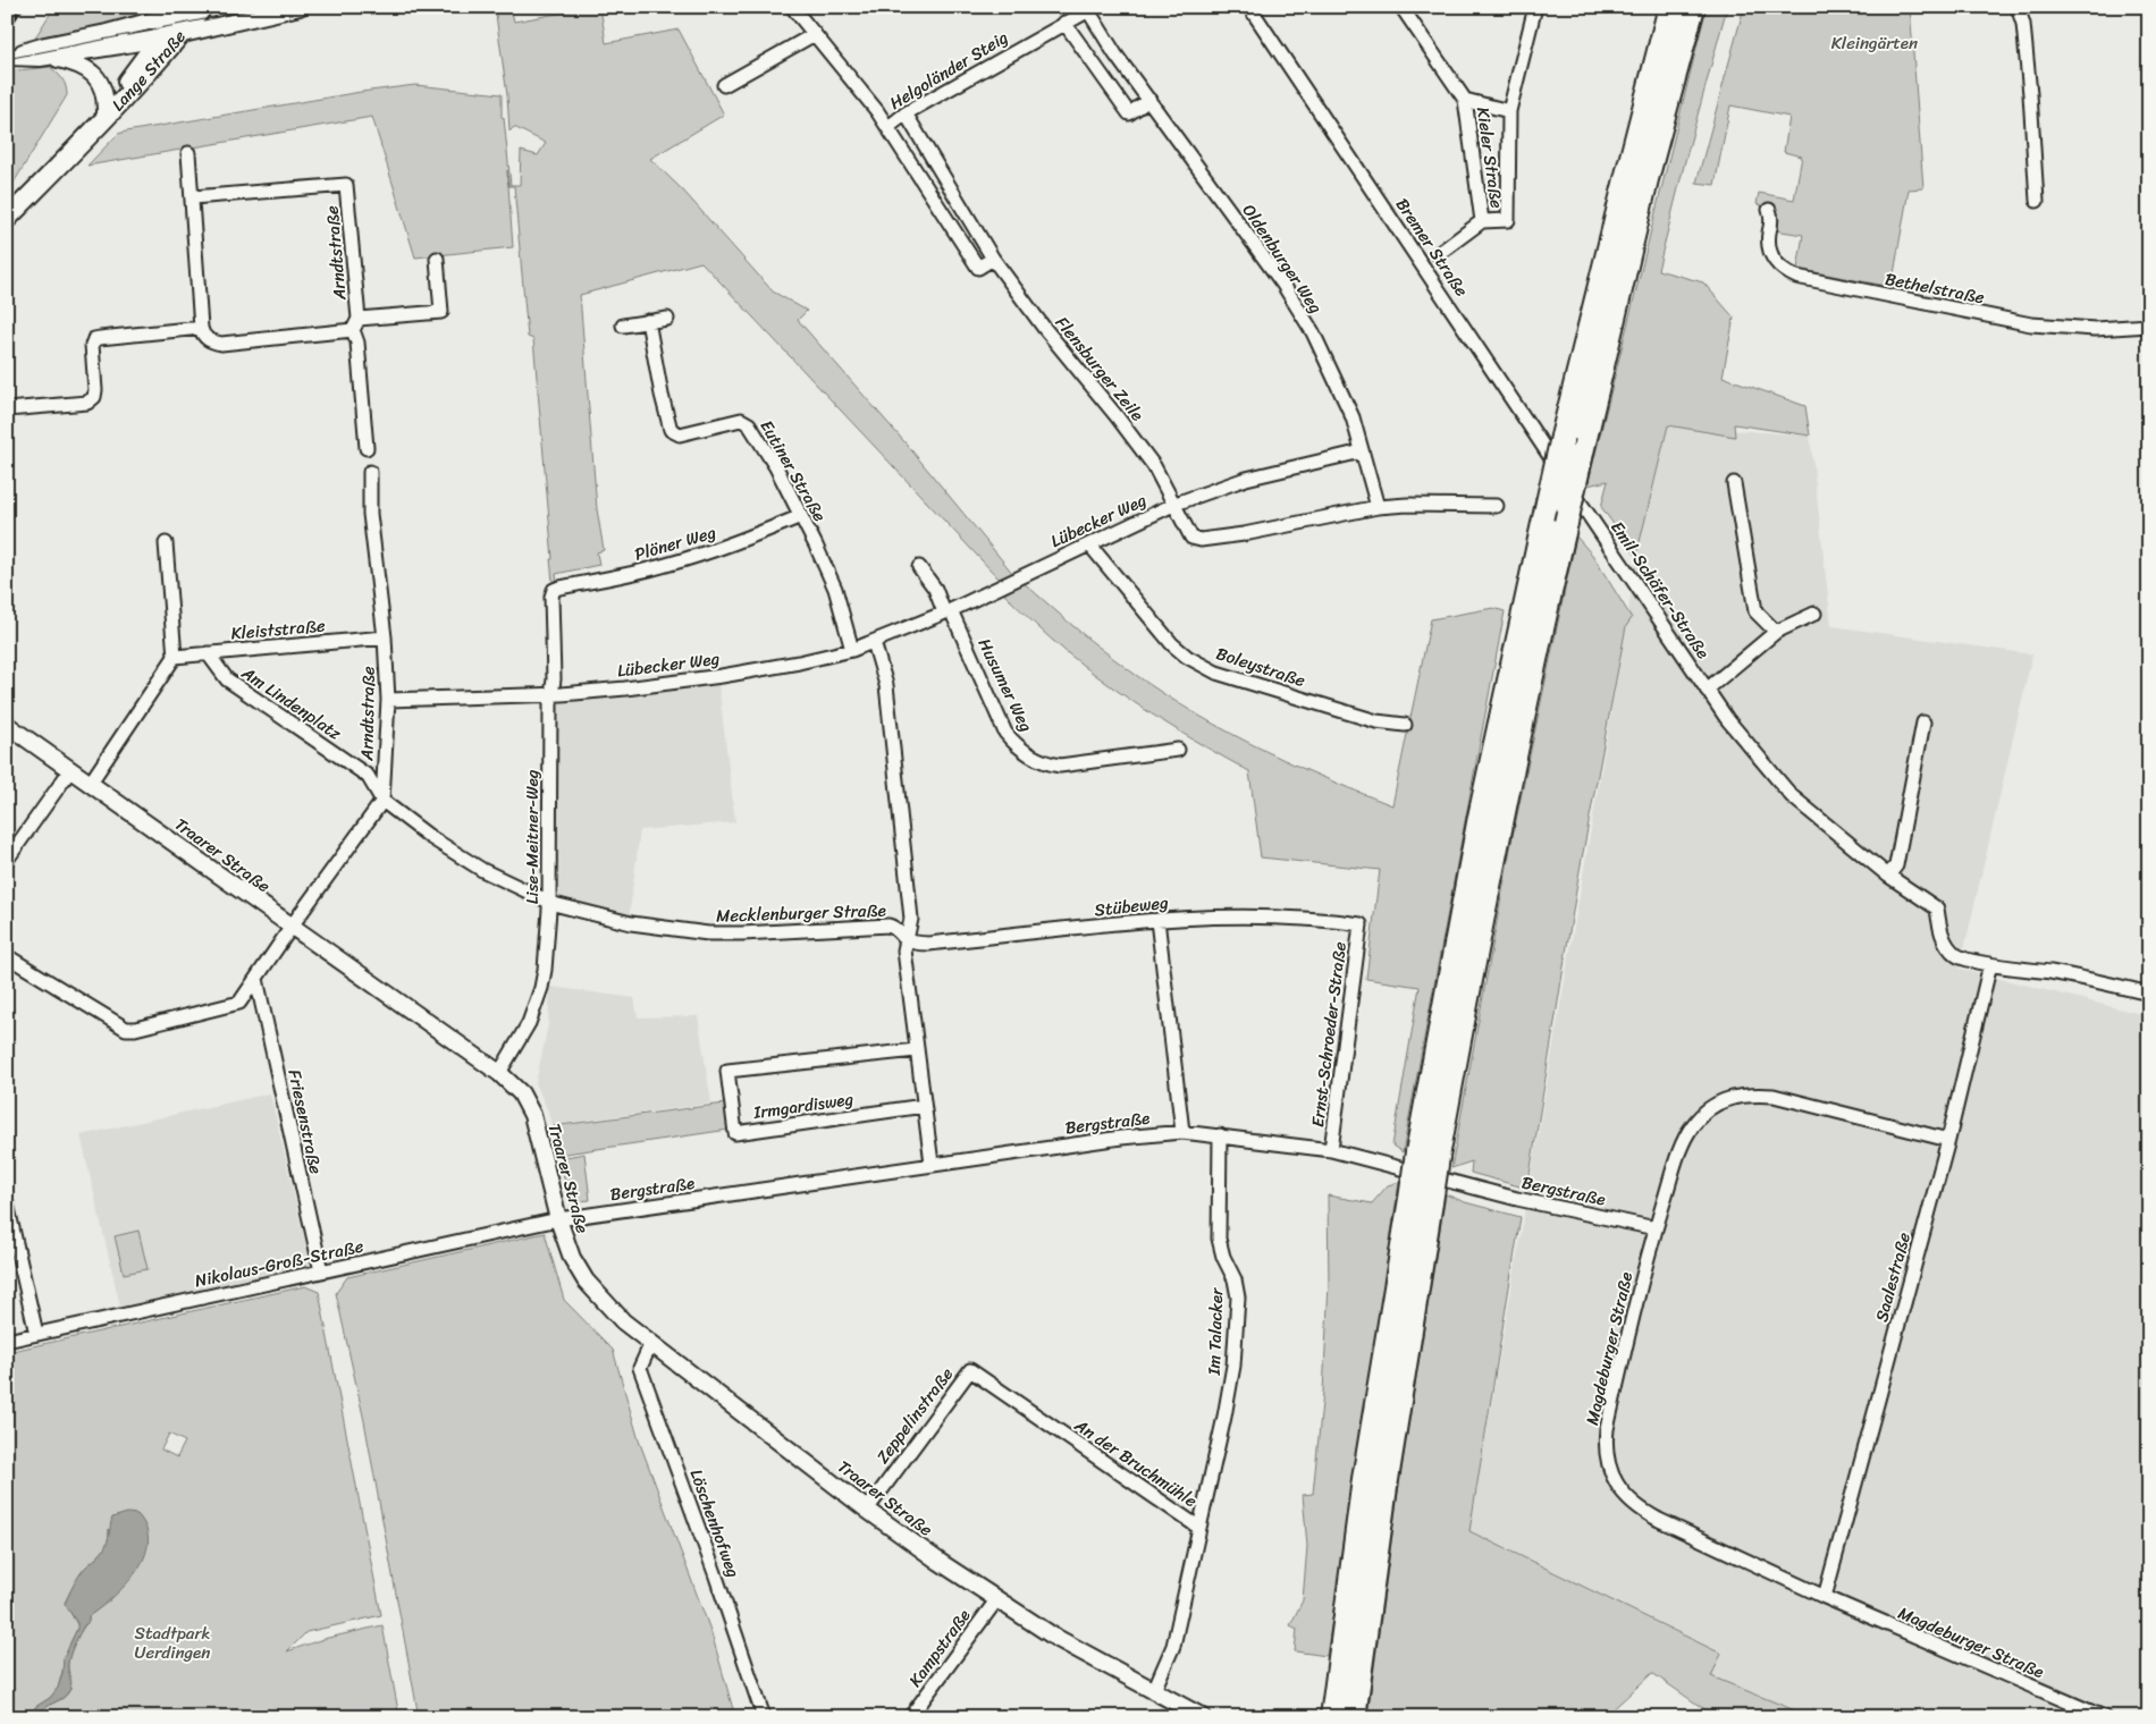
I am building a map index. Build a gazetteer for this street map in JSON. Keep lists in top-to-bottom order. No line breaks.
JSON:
{"streets":{"main road":["Lange Straße"],"street":["Helgoländer Steig","Kieler Straße","Bremer Straße","Arndtstraße","Oldenburger Weg","Bethelstraße","Flensburger Zeile","Eutiner Straße","Lübecker Weg","Plöner Weg","Emil-Schäfer-Straße","Kleiststraße","Boleystraße","Husumer Weg","Am Lindenplatz","Lise-Meitner-Weg","Traarer Straße","Stübeweg","Mecklenburger Straße","Ernst-Schroeder-Straße","Irmgardisweg","Friesenstraße","Bergstraße","Nikolaus-Groß-Straße","Saalestraße","Im Talacker","Magdeburger Straße","Zeppelinstraße","An der Bruchmühle","Löschenhofweg","Kampstraße"]},"crossings":[["Helgoländer Steig","Oldenburger Weg"],["Helgoländer Steig","Flensburger Zeile"],["Bremer Straße","Emil-Schäfer-Straße"],["Arndtstraße","Lübecker Weg"],["Arndtstraße","Kleiststraße"],["Arndtstraße","Am Lindenplatz"],["Arndtstraße","Mecklenburger Straße"],["Oldenburger Weg","Lübecker Weg"],["Flensburger Zeile","Lübecker Weg"],["Eutiner Straße","Lübecker Weg"],["Eutiner Straße","Plöner Weg"],["Lübecker Weg","Boleystraße"],["Lübecker Weg","Husumer Weg"],["Lübecker Weg","Lise-Meitner-Weg"],["Plöner Weg","Lise-Meitner-Weg"],["Emil-Schäfer-Straße","Saalestraße"],["Kleiststraße","Am Lindenplatz"],["Am Lindenplatz","Mecklenburger Straße"],["Lise-Meitner-Weg","Traarer Straße"],["Lise-Meitner-Weg","Mecklenburger Straße"],["Traarer Straße","Bergstraße"],["Traarer Straße","Nikolaus-Groß-Straße"],["Traarer Straße","Zeppelinstraße"],["Traarer Straße","An der Bruchmühle"],["Traarer Straße","Löschenhofweg"],["Traarer Straße","Kampstraße"],["Stübeweg","Mecklenburger Straße"],["Stübeweg","Ernst-Schroeder-Straße"],["Ernst-Schroeder-Straße","Bergstraße"],["Friesenstraße","Nikolaus-Groß-Straße"],["Bergstraße","Nikolaus-Groß-Straße"],["Bergstraße","Im Talacker"],["Bergstraße","Magdeburger Straße"],["Saalestraße","Magdeburger Straße"],["Im Talacker","An der Bruchmühle"],["Zeppelinstraße","An der Bruchmühle"]],"parks":["Kleingärten","Stadtpark Uerdingen"]}
